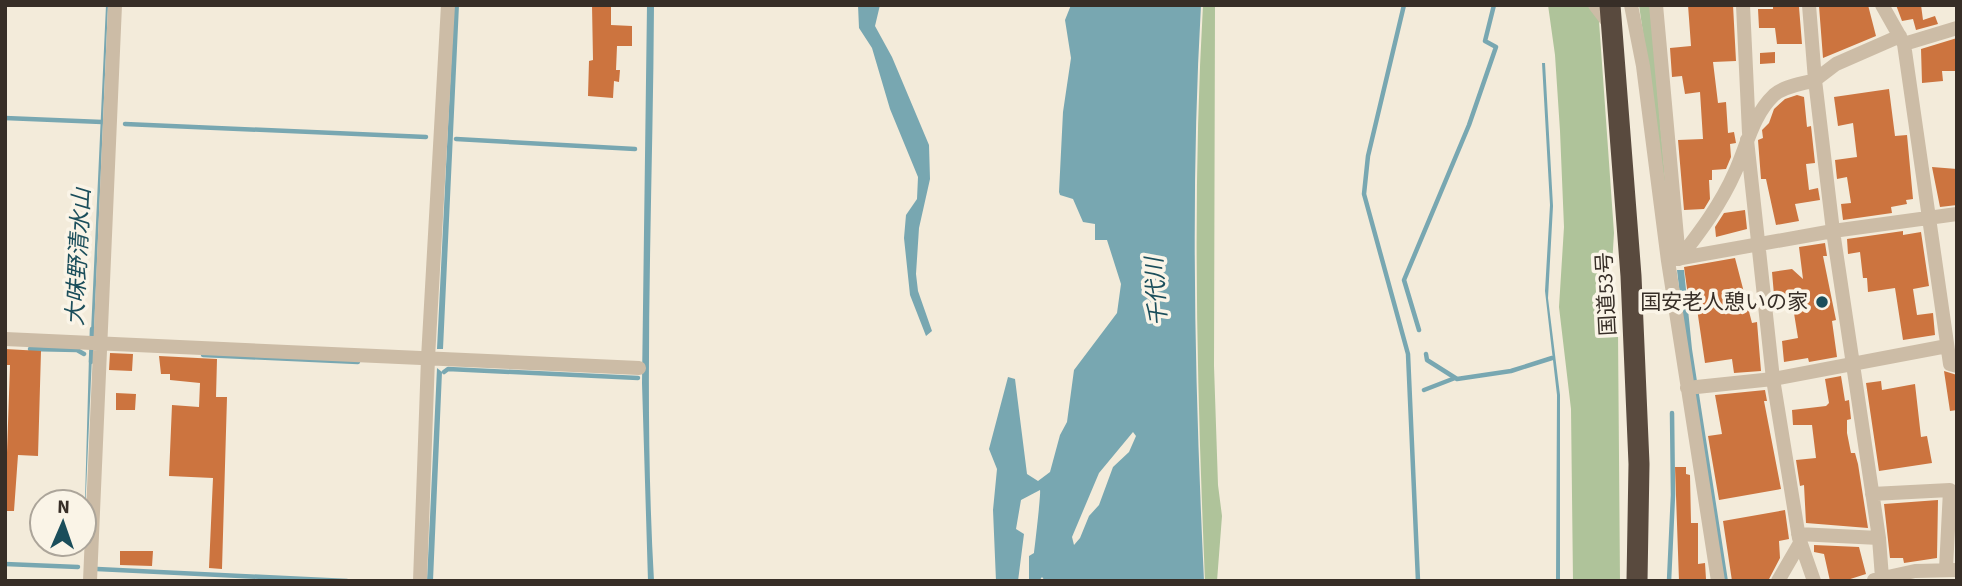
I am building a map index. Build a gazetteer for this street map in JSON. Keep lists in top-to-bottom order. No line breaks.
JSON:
{"streets":{"highway":["国道53号"]},"water":["大味野清水山","千代川"],"places":["国安老人憩いの家"],"north":"top"}
